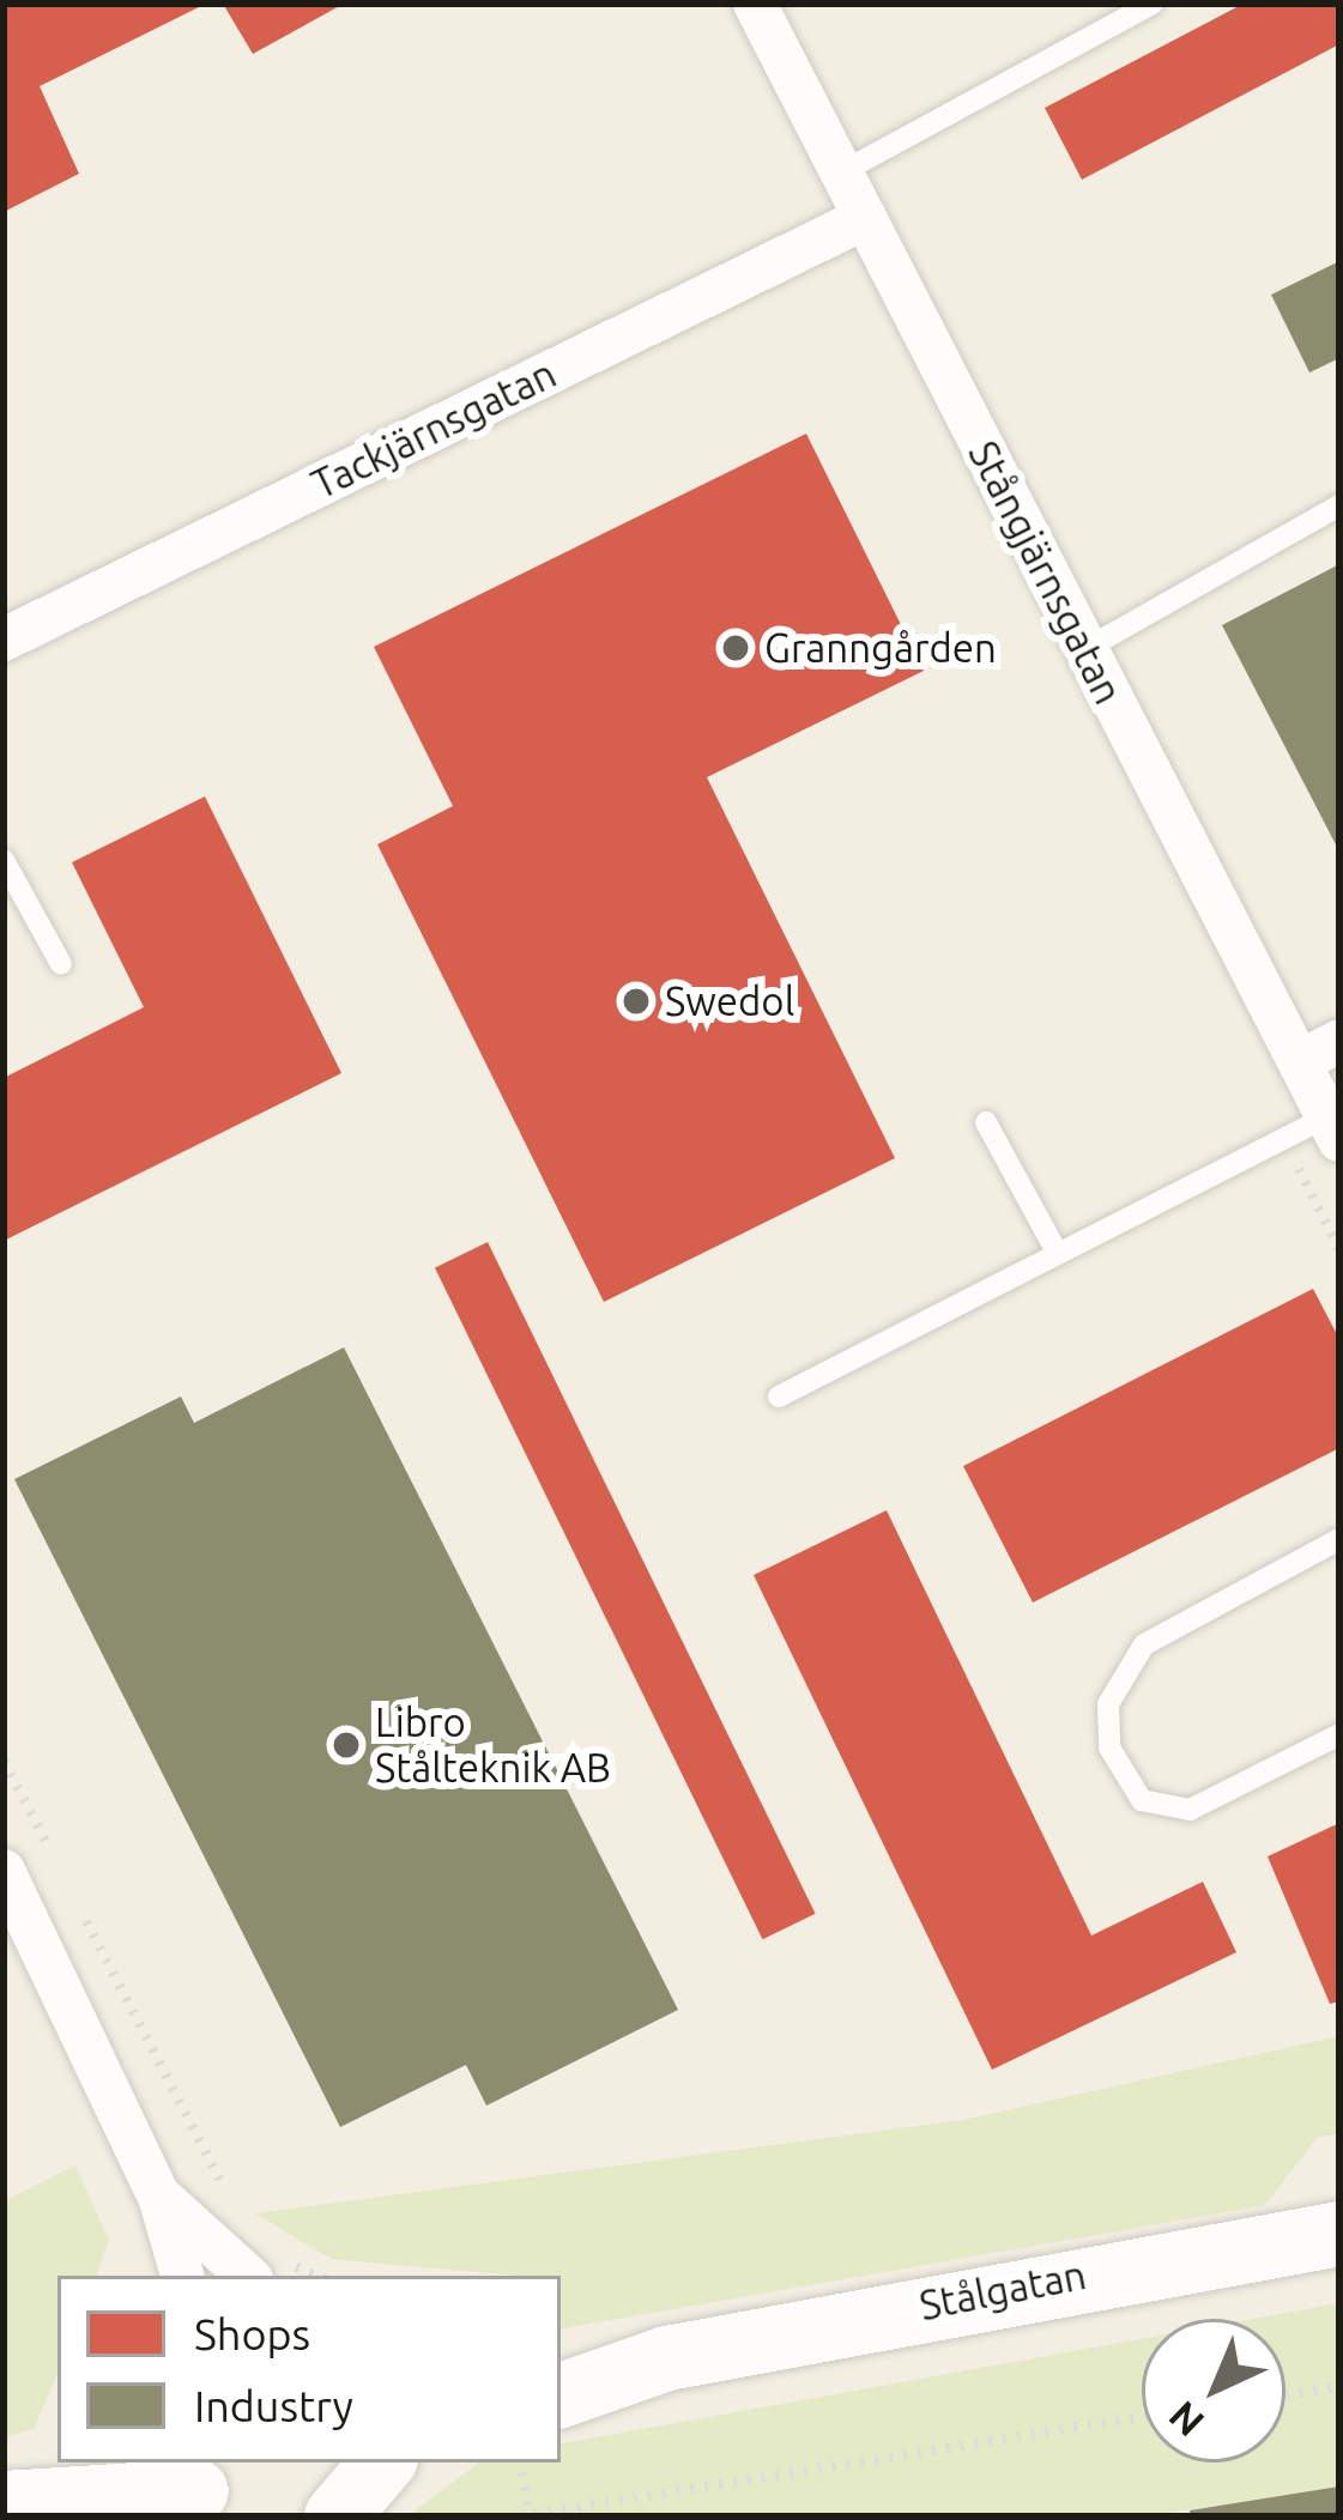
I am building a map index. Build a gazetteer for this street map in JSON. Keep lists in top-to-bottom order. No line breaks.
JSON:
{"streets":{"main road":["Stålgatan"],"street":["Tackjärnsgatan","Stångjärnsgatan"]},"crossings":[["Tackjärnsgatan","Stångjärnsgatan"]],"places":["Granngården","Swedol","Libro Stålteknik AB"],"legend":["Shops","Industry"],"north":"bottom left"}
